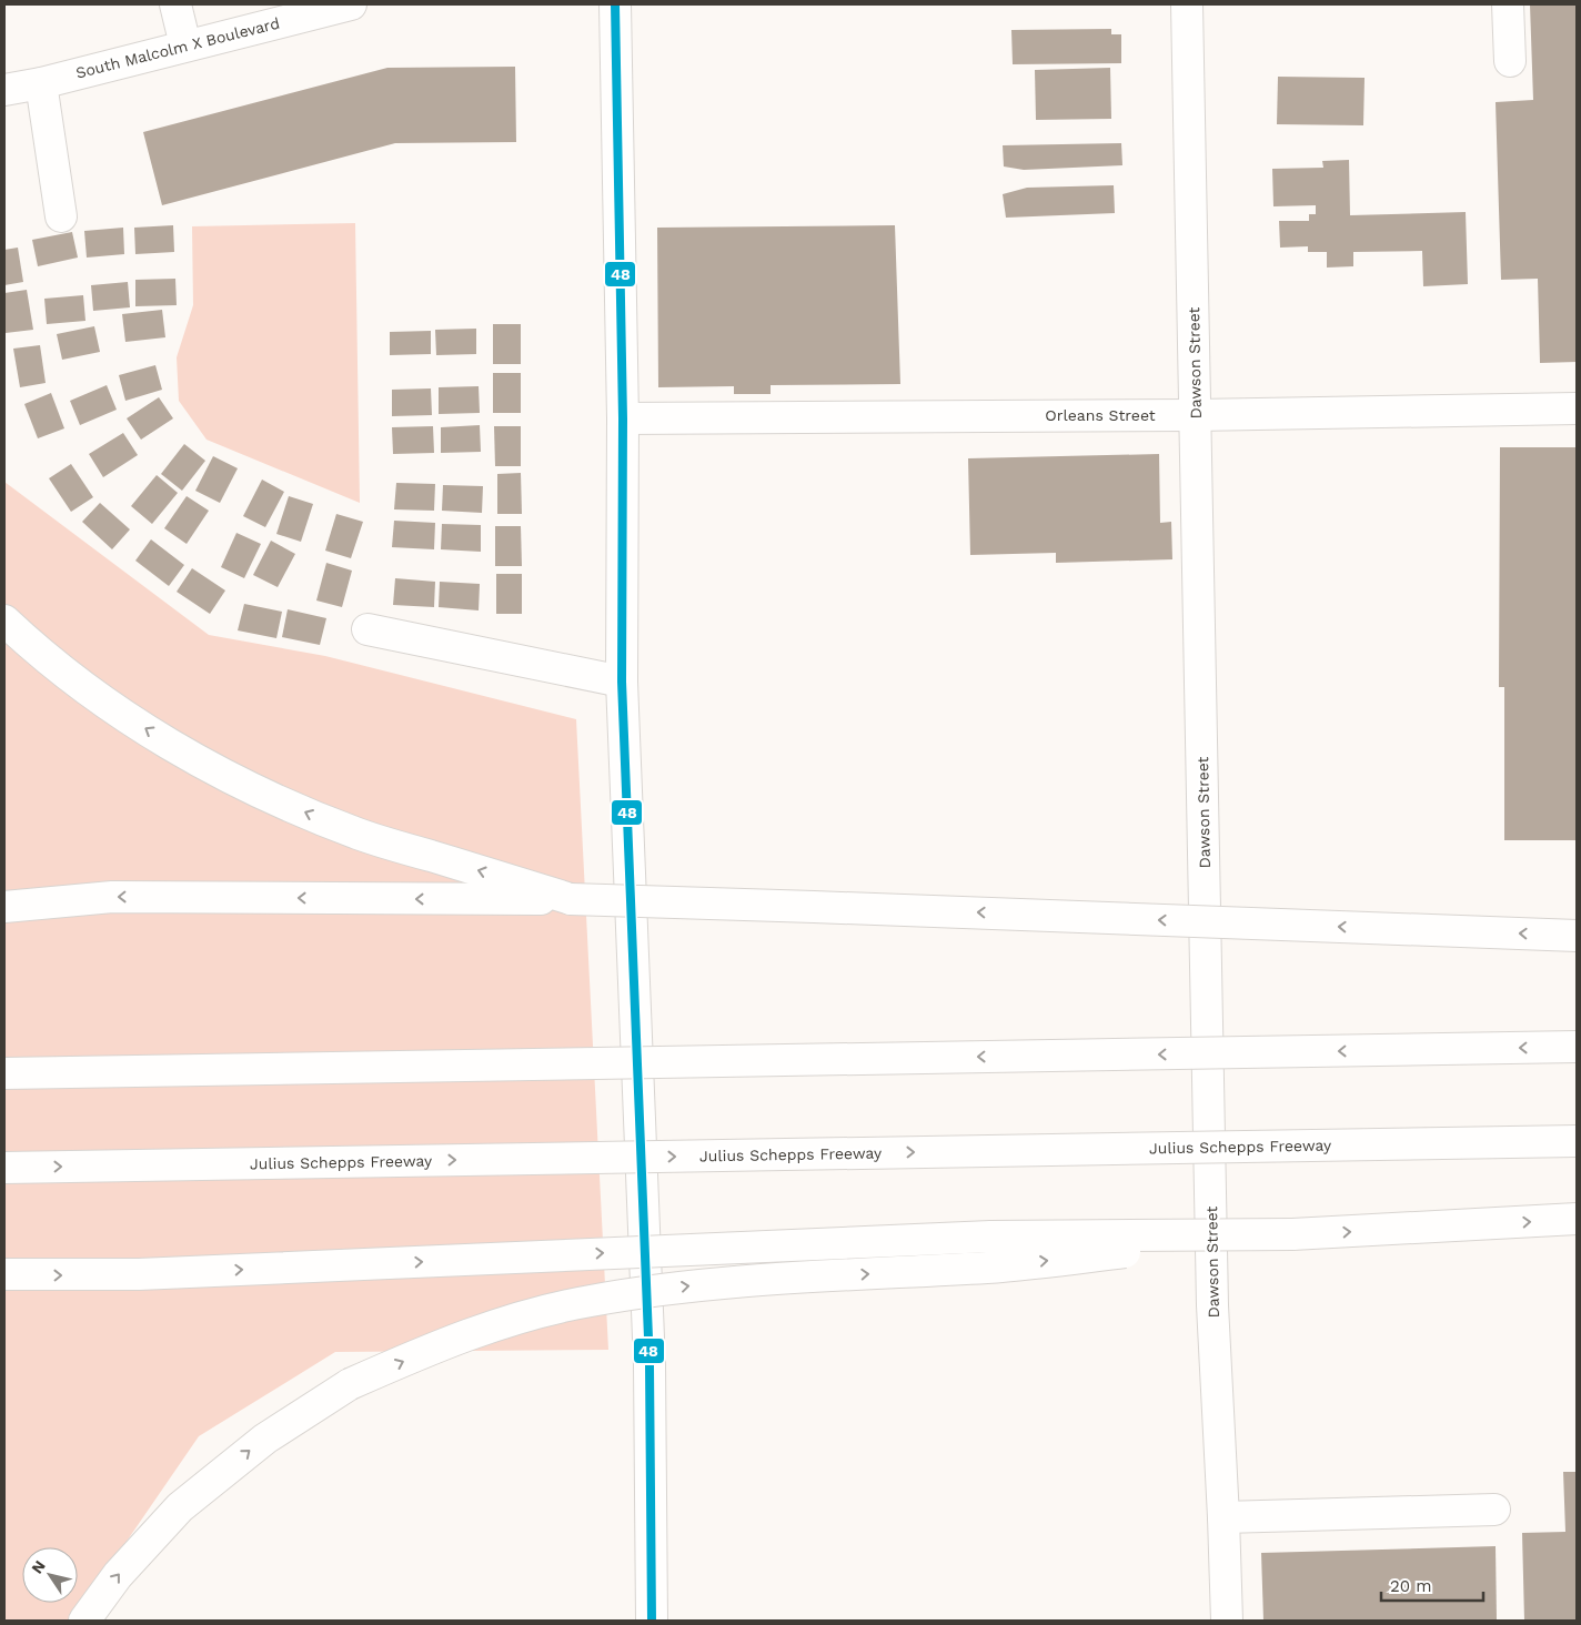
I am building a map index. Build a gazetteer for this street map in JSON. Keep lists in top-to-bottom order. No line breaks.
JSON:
{"streets":{"main road":["South Malcolm X Boulevard","Dawson Street","Orleans Street","Julius Schepps Freeway"]},"crossings":[["Dawson Street","Orleans Street"]],"lines":["transit line 48"],"scale_bar":"20 m","north":"top left"}
